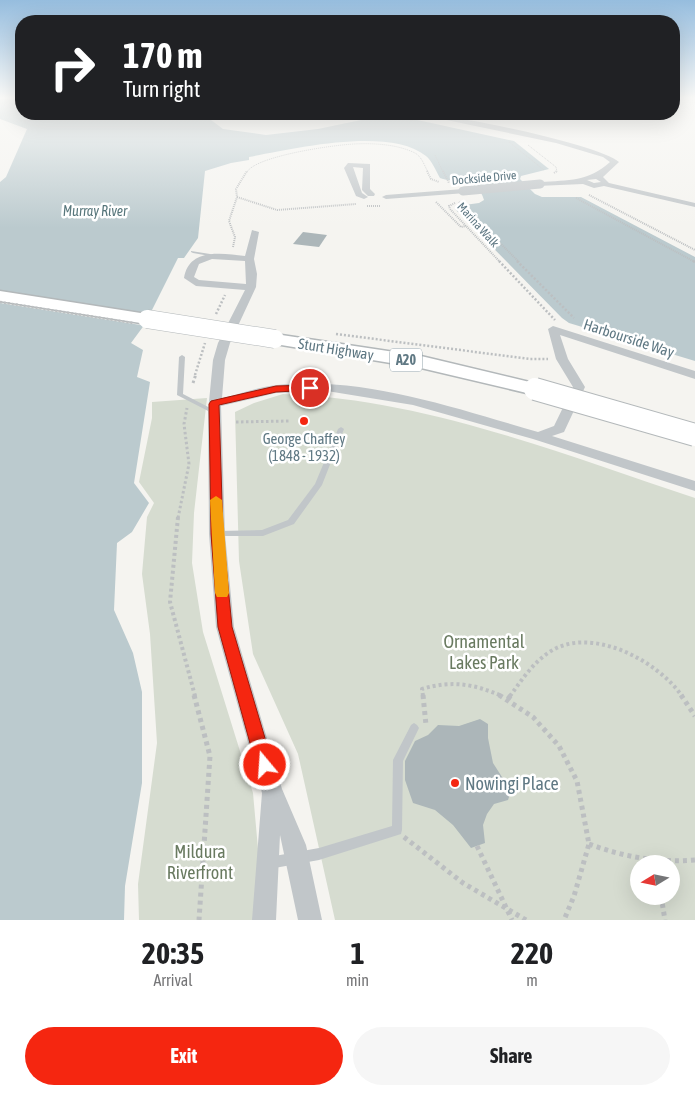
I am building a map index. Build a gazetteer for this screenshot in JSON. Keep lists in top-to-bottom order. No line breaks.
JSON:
{"streets":{"highway":["Sturt Highway","A20"],"street":["Dockside Drive","Harbourside Way"],"path":["Marina Walk"]},"crossings":[["Marina Walk","Harbourside Way"]],"water":["Murray River"],"parks":["Ornamental Lakes Park","Mildura Riverfront"],"places":["George Chaffey (1848 - 1932)","Nowingi Place"],"north":"left","page":{"turn":["170 m","Turn right"],"eta":["20:35","Arrival","1","min","220","m"],"buttons":["Exit","Share"]}}
